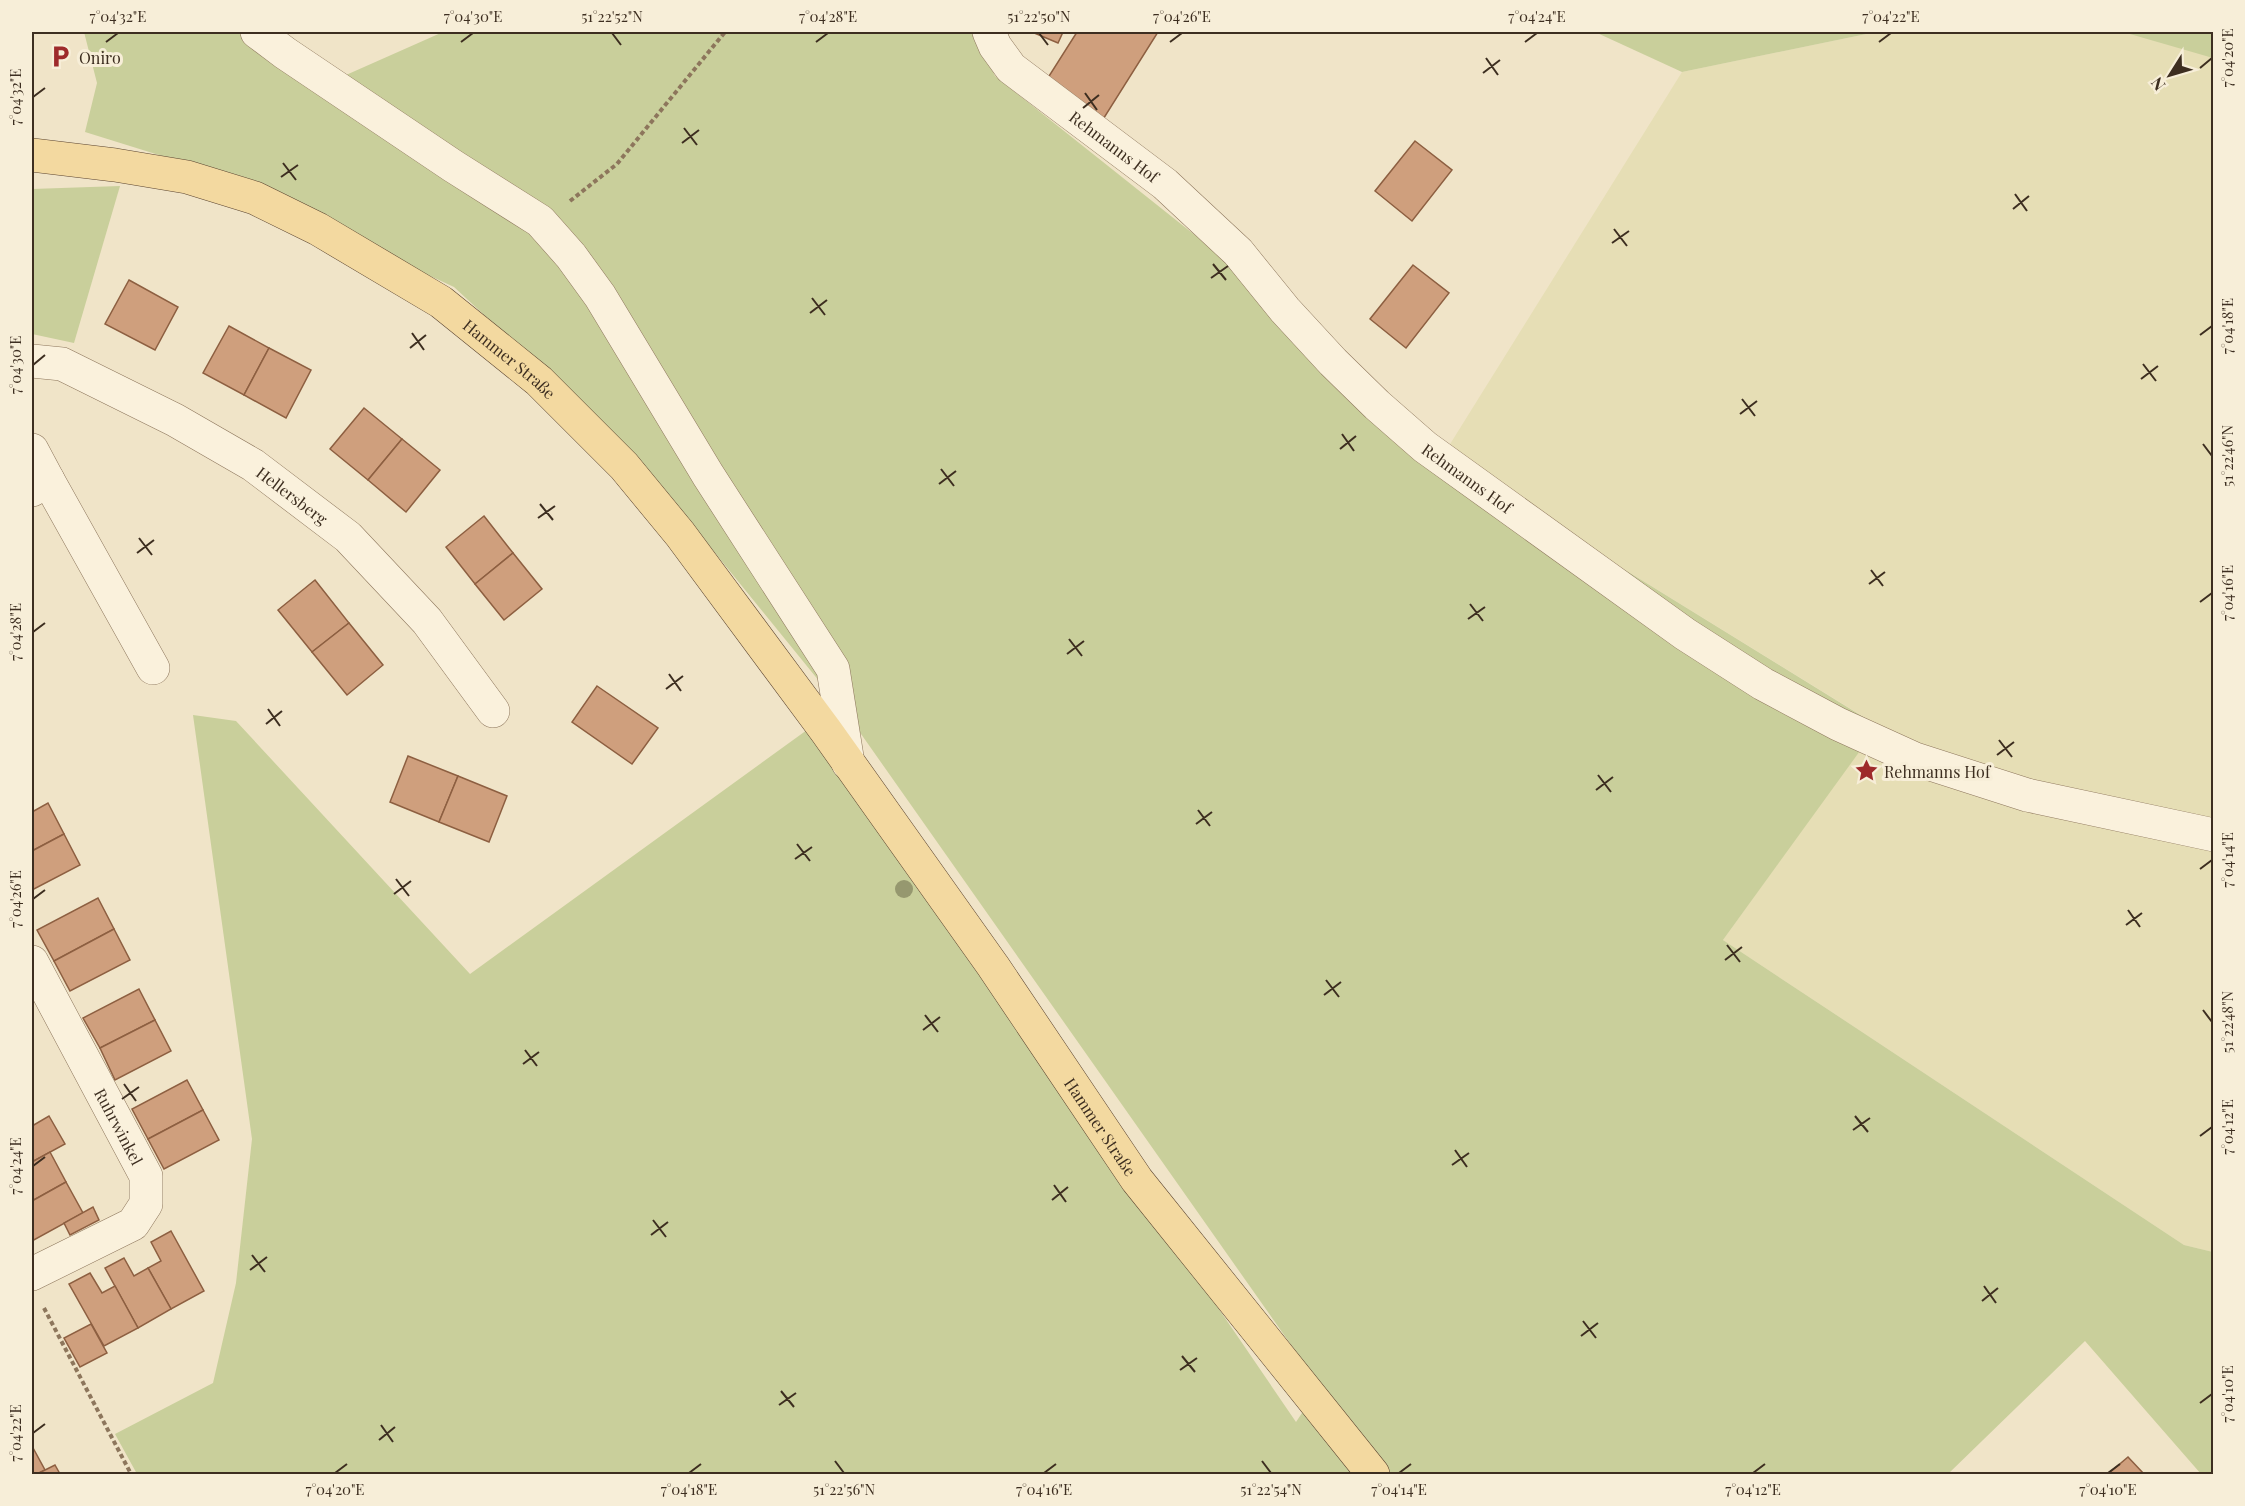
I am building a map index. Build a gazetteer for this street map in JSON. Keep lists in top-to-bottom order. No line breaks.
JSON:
{"streets":{"main road":["Hammer Straße"],"street":["Rehmanns Hof","Hellersberg","Ruhrwinkel"]},"places":{"parking":["Oniro"],"place":["Rehmanns Hof"]},"north":"bottom left","coordinates":["7°04'32\"E","7°04'30\"E","51°22'52\"N","7°04'28\"E","51°22'50\"N","7°04'26\"E","7°04'24\"E","7°04'22\"E","7°04'20\"E","7°04'18\"E","51°22'46\"N","7°04'16\"E","7°04'14\"E","51°22'48\"N","7°04'12\"E","7°04'10\"E","51°22'56\"N","51°22'54\"N"]}
